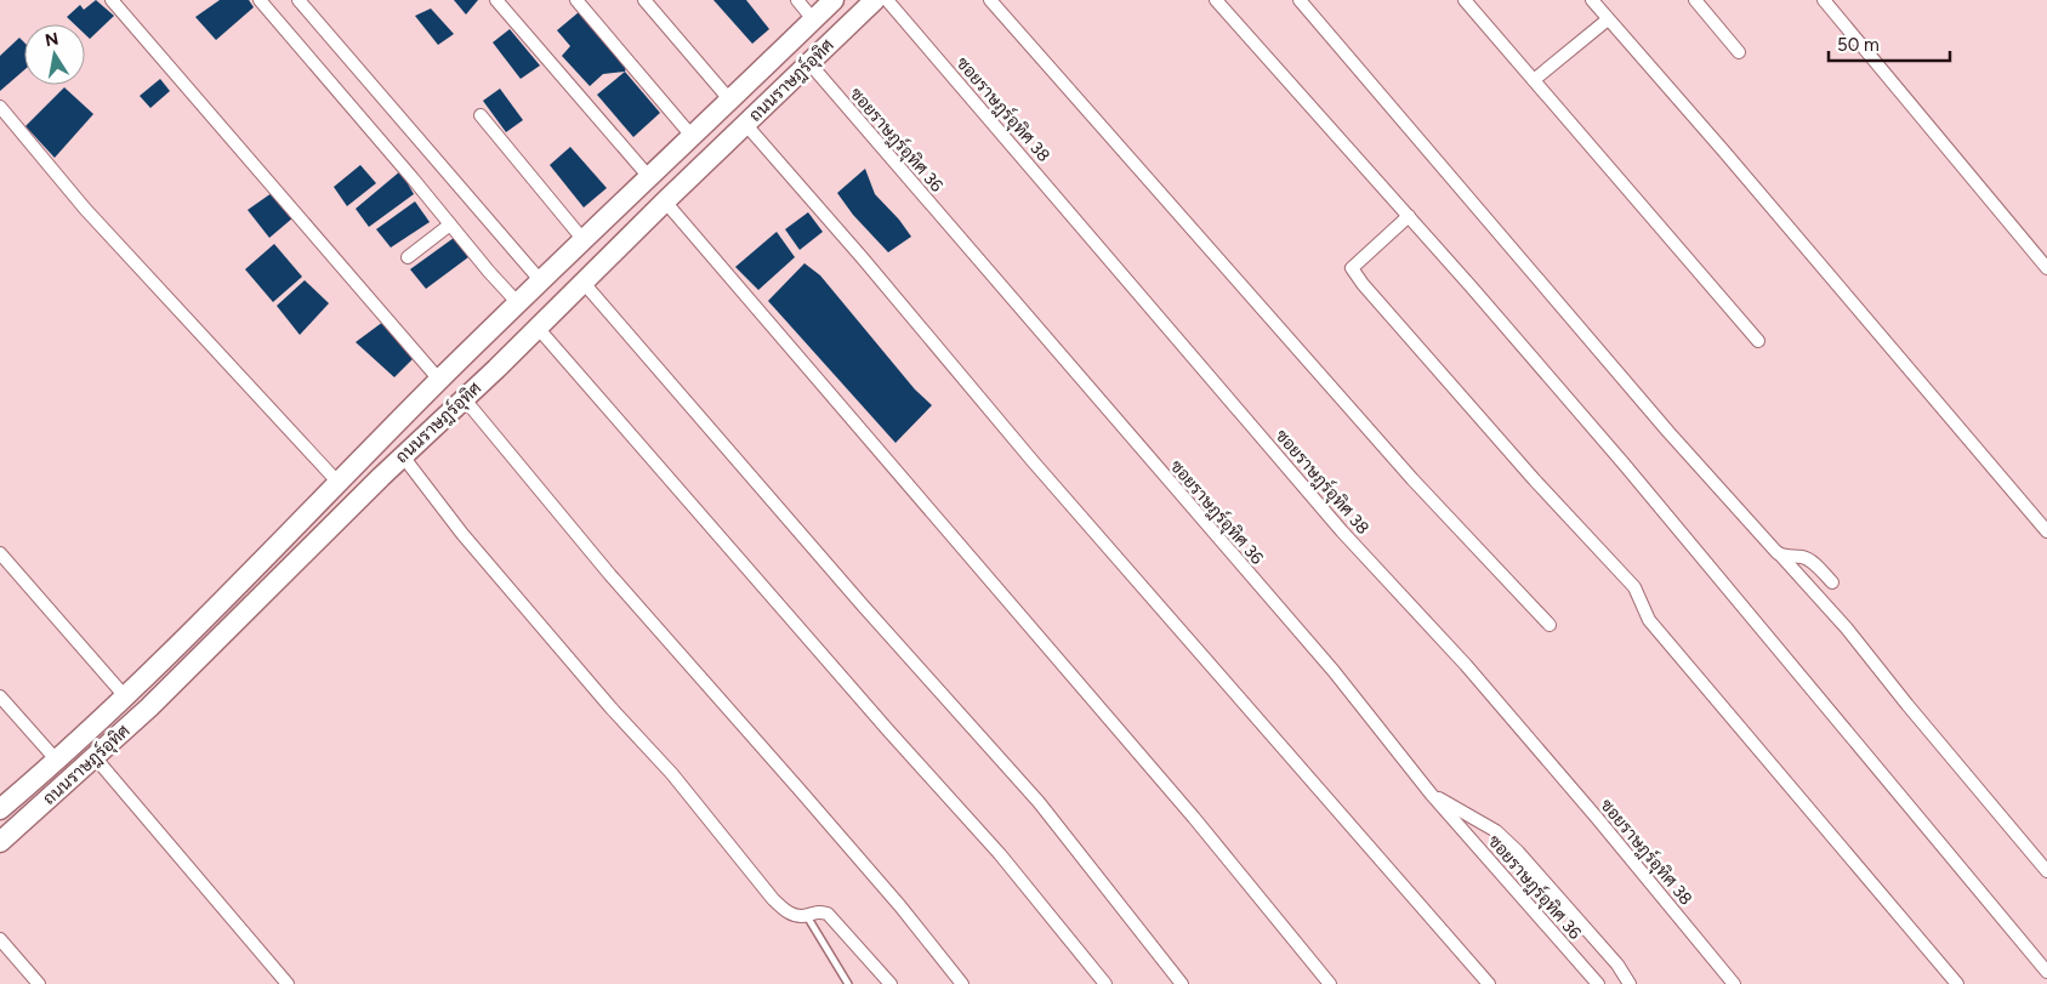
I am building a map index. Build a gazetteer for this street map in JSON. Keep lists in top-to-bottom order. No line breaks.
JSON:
{"streets":{"main road":["ถนนราษฎร์อุทิศ"],"street":["ซอยราษฎร์อุทิศ 38","ซอยราษฎร์อุทิศ 36"]},"crossings":[["ถนนราษฎร์อุทิศ","ซอยราษฎร์อุทิศ 36"]],"scale_bar":"50 m","north":"top"}
